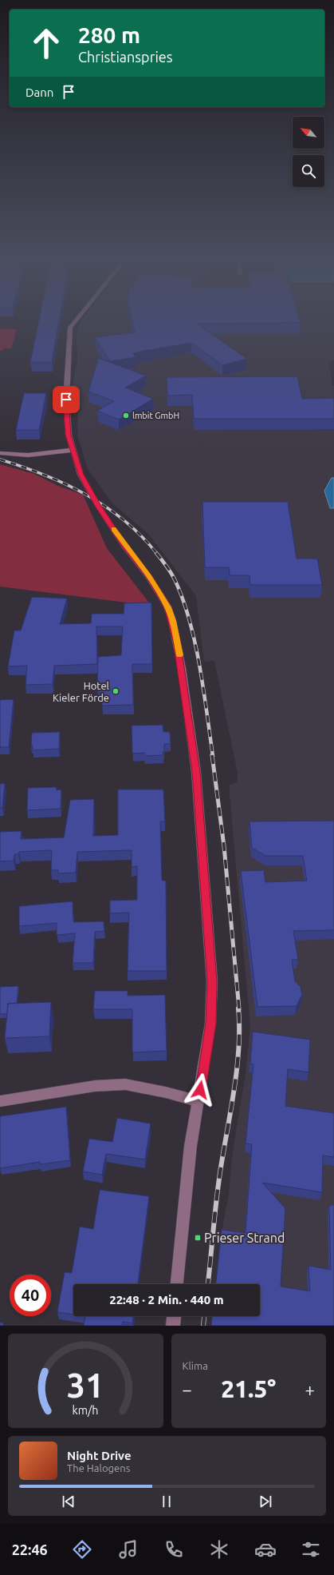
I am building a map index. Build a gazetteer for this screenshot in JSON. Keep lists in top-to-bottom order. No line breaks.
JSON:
{"places":{"other":["lmbit GmbH","Hotel Kieler Förde"],"transit":["Prieser Strand"]},"north":"top left","page":{"turn":["280 m","Christianspries"],"then":"Dann","limit":"40","trip":"22:48 · 2 Min. · 440 m","tile":"Klima","heat":["−","21.5°","+"],"song":["Night Drive","The Halogens"],"tabs":"22:46","gauge":["31","km/h"]}}
